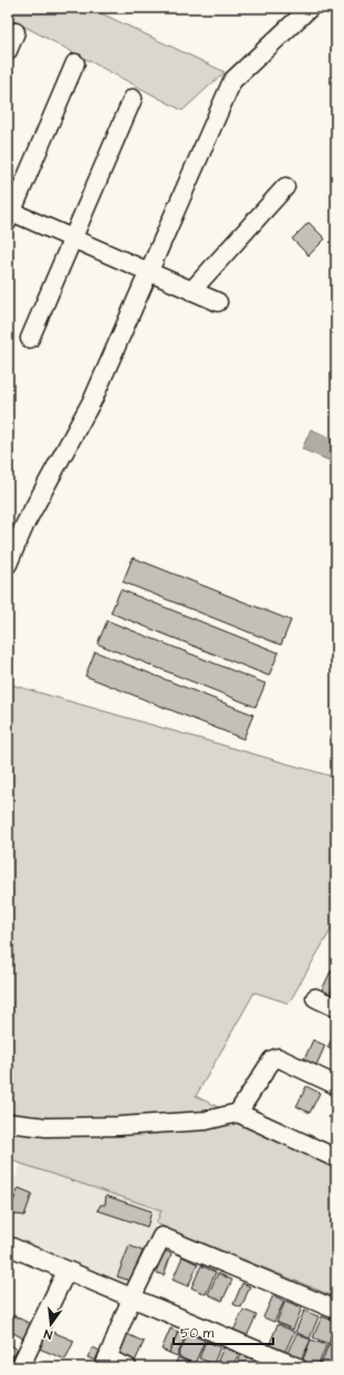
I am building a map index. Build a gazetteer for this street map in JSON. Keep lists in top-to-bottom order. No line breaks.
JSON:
{"scale_bar":"50 m","north":"bottom"}
